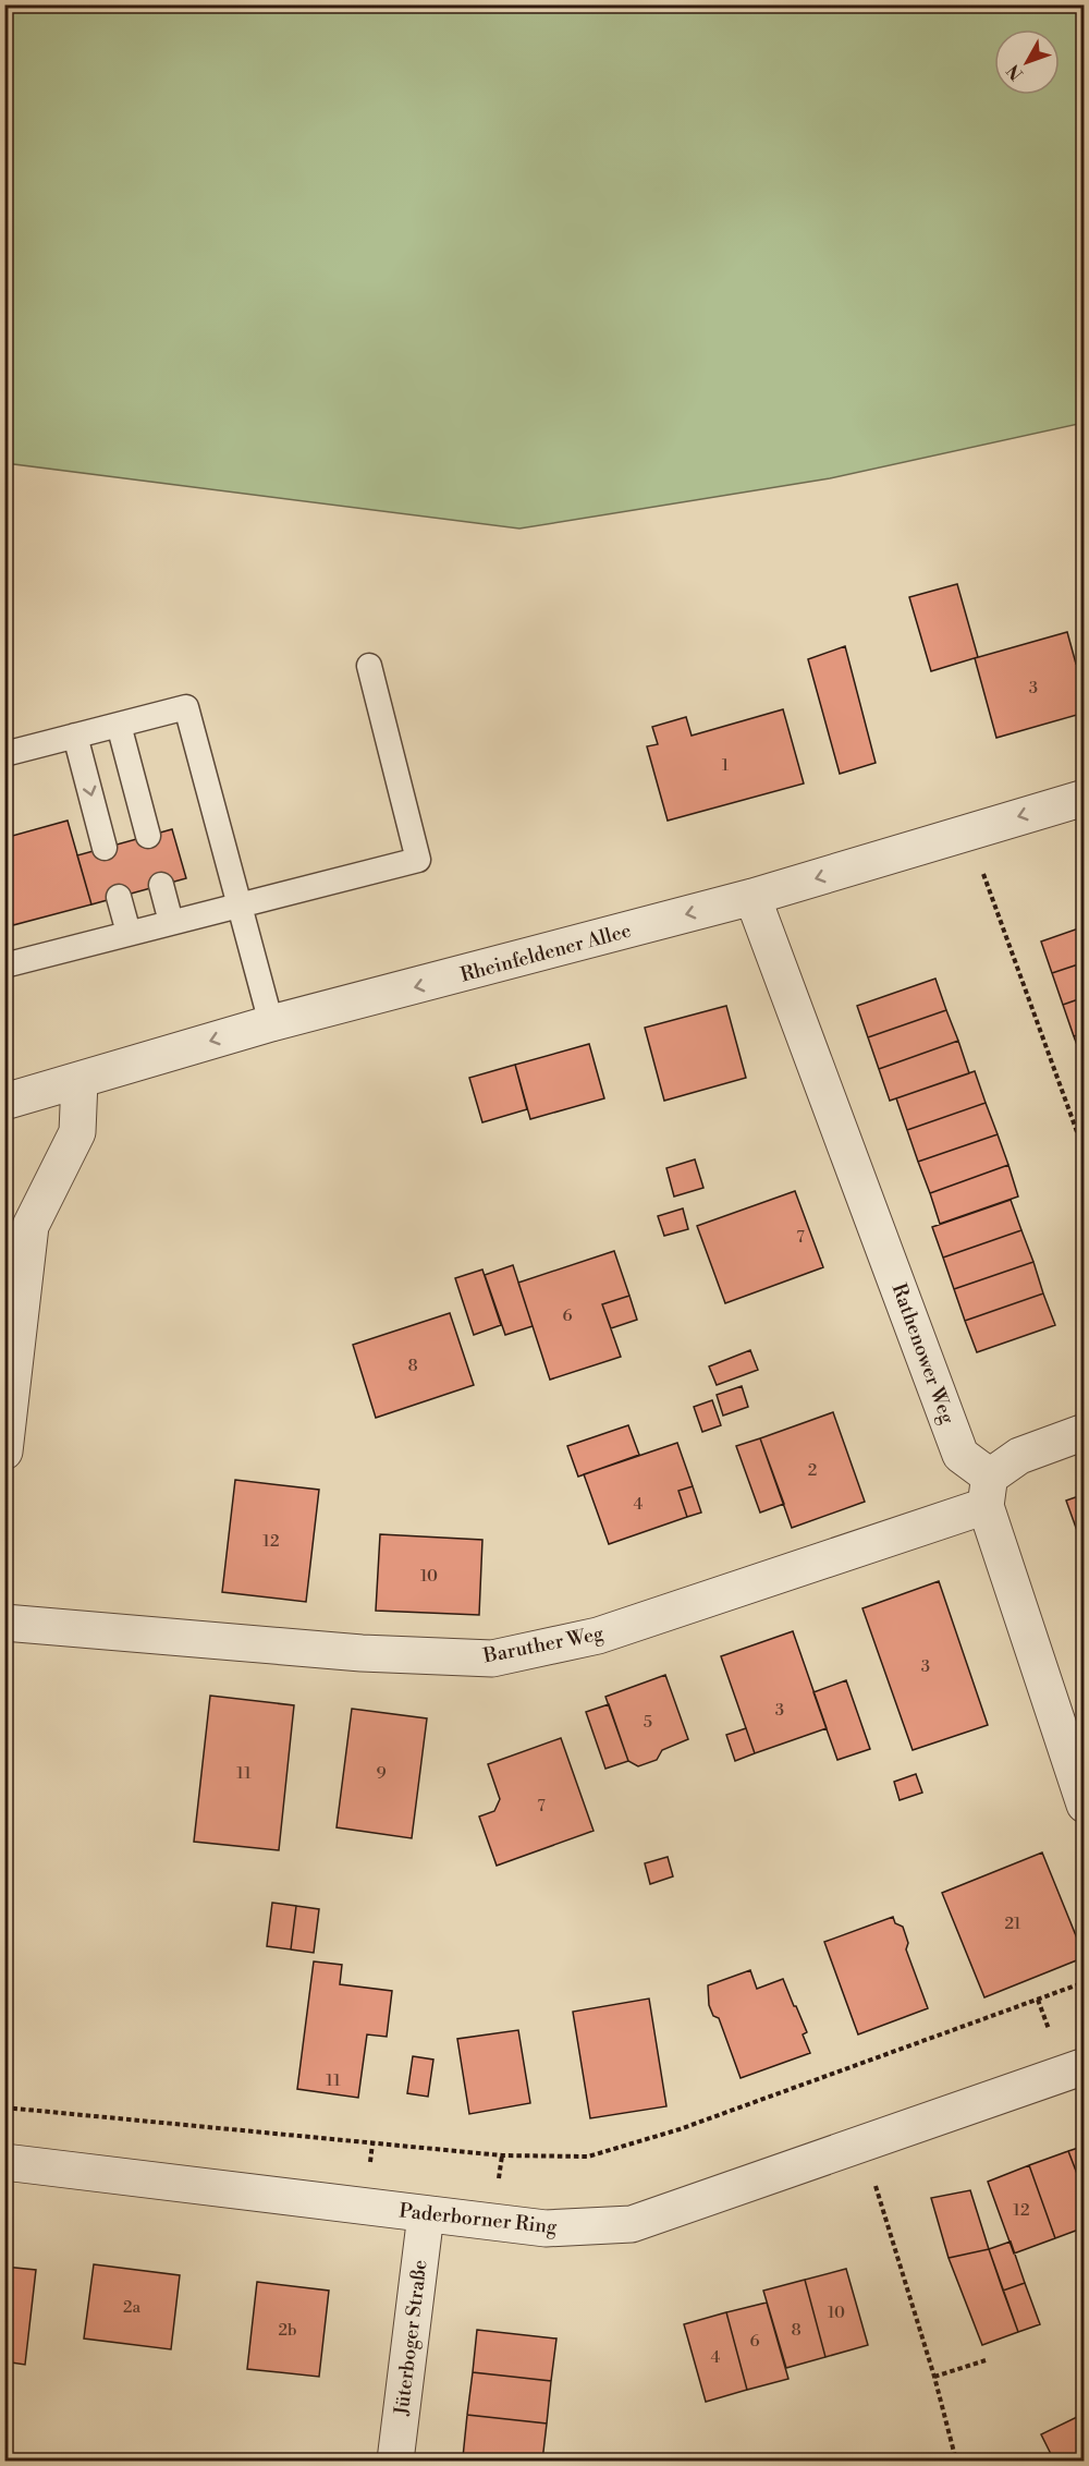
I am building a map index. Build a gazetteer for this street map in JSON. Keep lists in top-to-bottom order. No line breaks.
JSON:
{"streets":{"street":["Rheinfeldener Allee","Rathenower Weg","Baruther Weg","Paderborner Ring","Jüterboger Straße"]},"crossings":[["Rheinfeldener Allee","Rathenower Weg"],["Rathenower Weg","Baruther Weg"],["Paderborner Ring","Jüterboger Straße"]],"one_way":["Rheinfeldener Allee"],"house_numbers":["3","1","7","6","8","2","4","12","10","3","3","5","11","9","7","21","11","12","2a","10","2b","8","6","4"],"north":"bottom left"}
